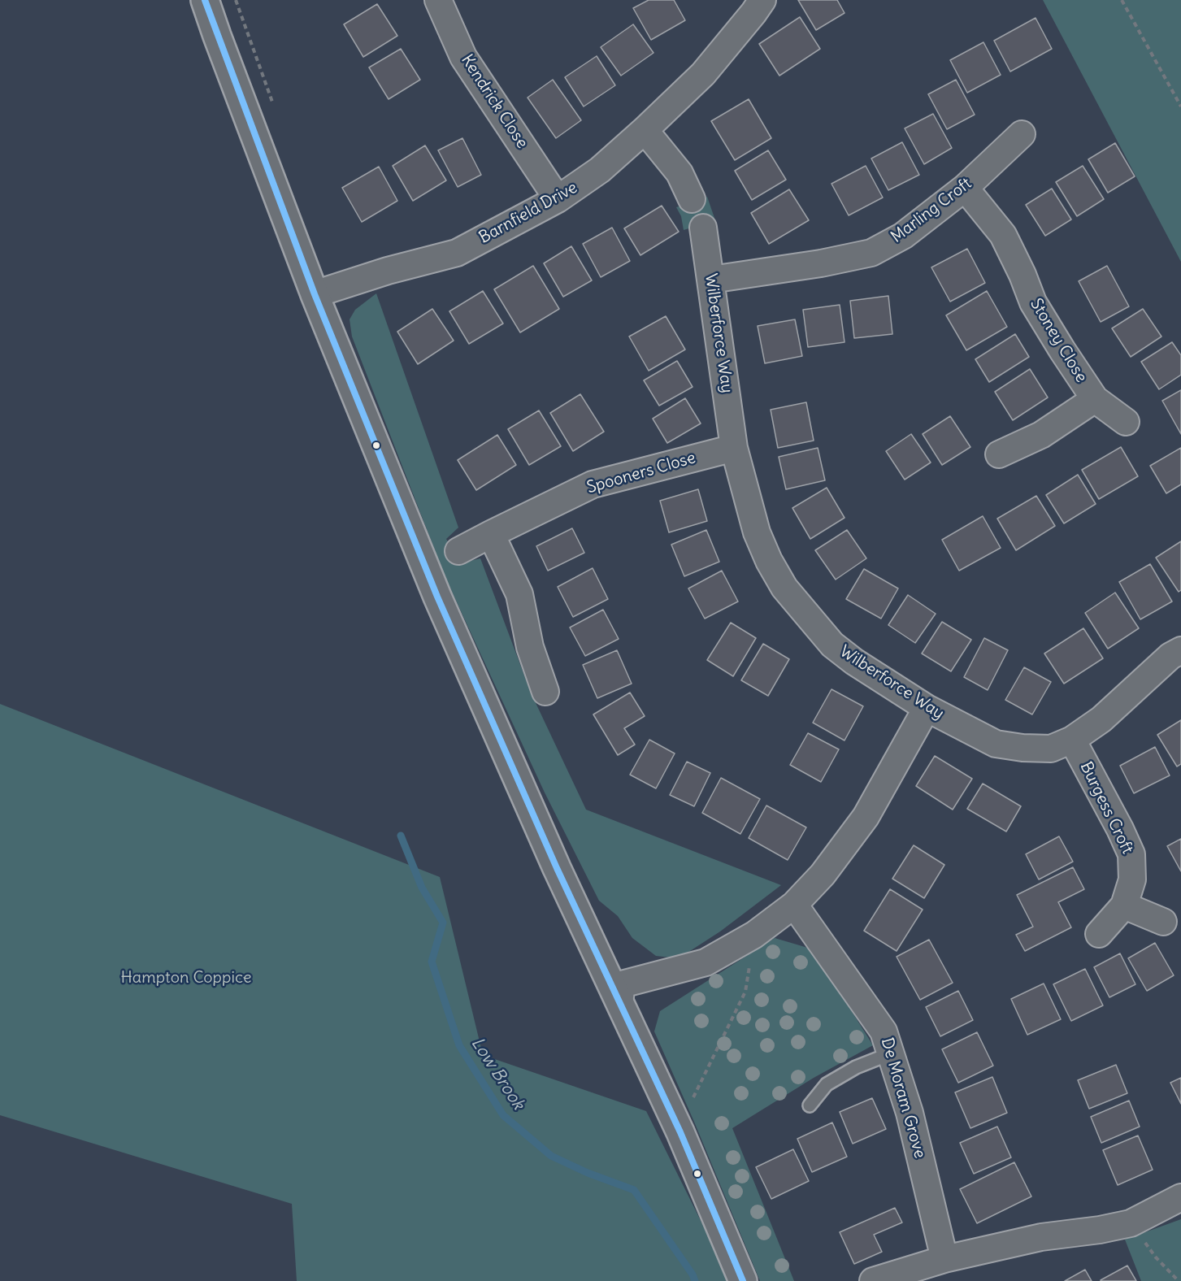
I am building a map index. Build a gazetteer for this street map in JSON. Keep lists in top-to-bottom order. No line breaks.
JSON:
{"streets":{"street":["Kendrick Close","Marling Croft","Barnfield Drive","Wilberforce Way","Stoney Close","Spooners Close","Burgess Croft","De Moram Grove"]},"crossings":[["Kendrick Close","Barnfield Drive"],["Marling Croft","Wilberforce Way"],["Marling Croft","Stoney Close"],["Wilberforce Way","Spooners Close"],["Wilberforce Way","Burgess Croft"]],"water":["Low Brook"],"parks":["Hampton Coppice"]}
